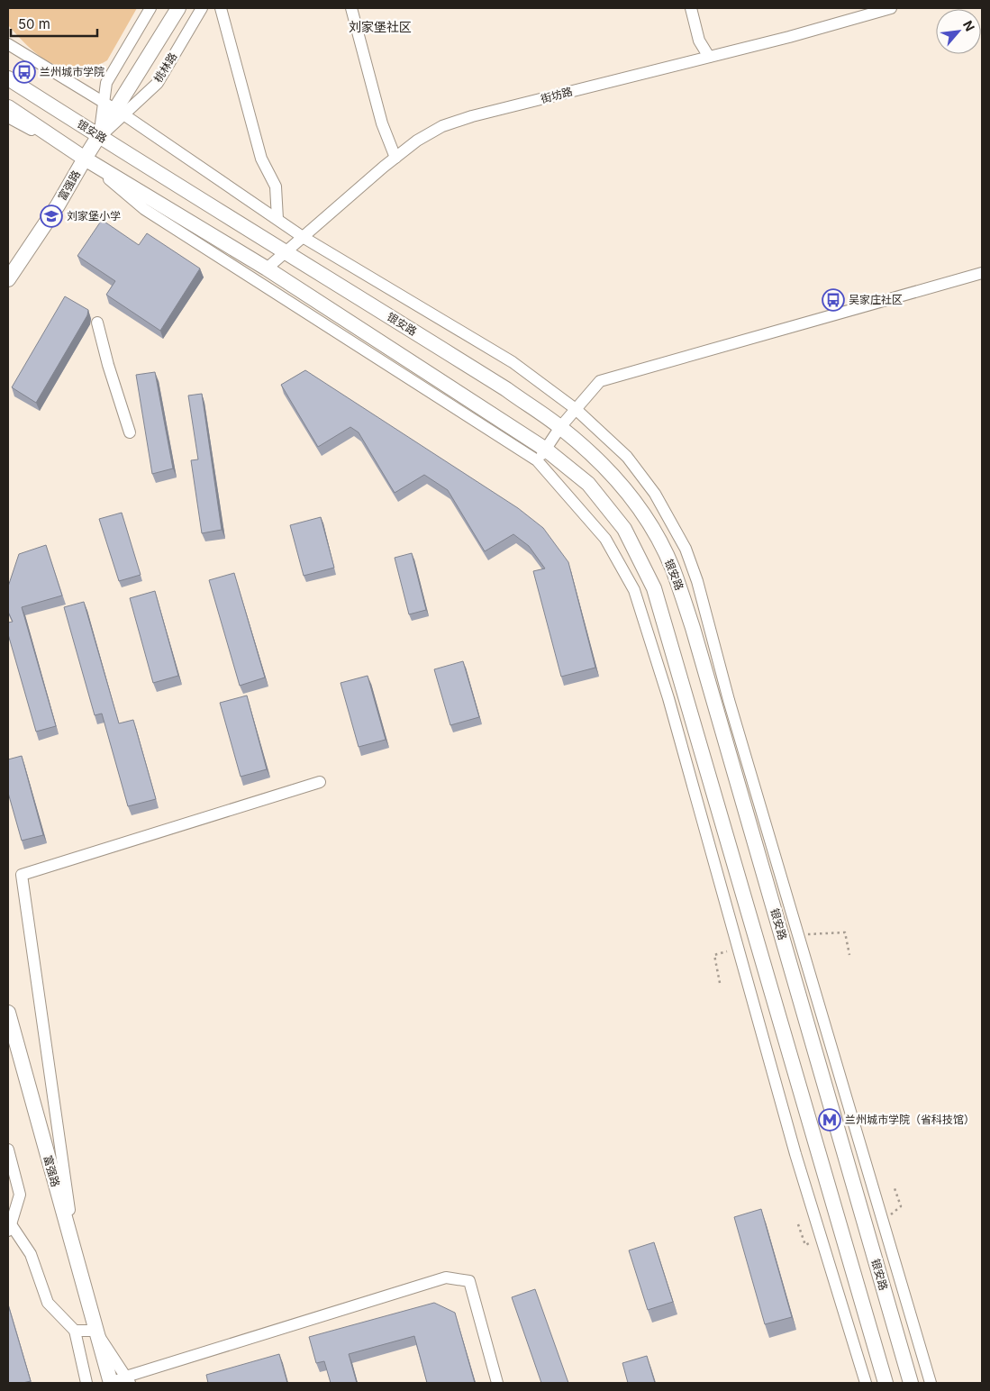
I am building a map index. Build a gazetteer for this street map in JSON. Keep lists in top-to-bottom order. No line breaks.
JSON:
{"streets":{"main road":["桃林路","银安路","富强路"],"street":["街坊路"]},"crossings":[["桃林路","银安路"],["桃林路","富强路"],["街坊路","银安路"],["银安路","富强路"]],"districts":["刘家堡社区"],"places":{"bus stop":["兰州城市学院","吴家庄社区"],"school or university":["刘家堡小学"],"metro station":["兰州城市学院（省科技馆）"]},"scale_bar":"50 m","north":"top right"}
